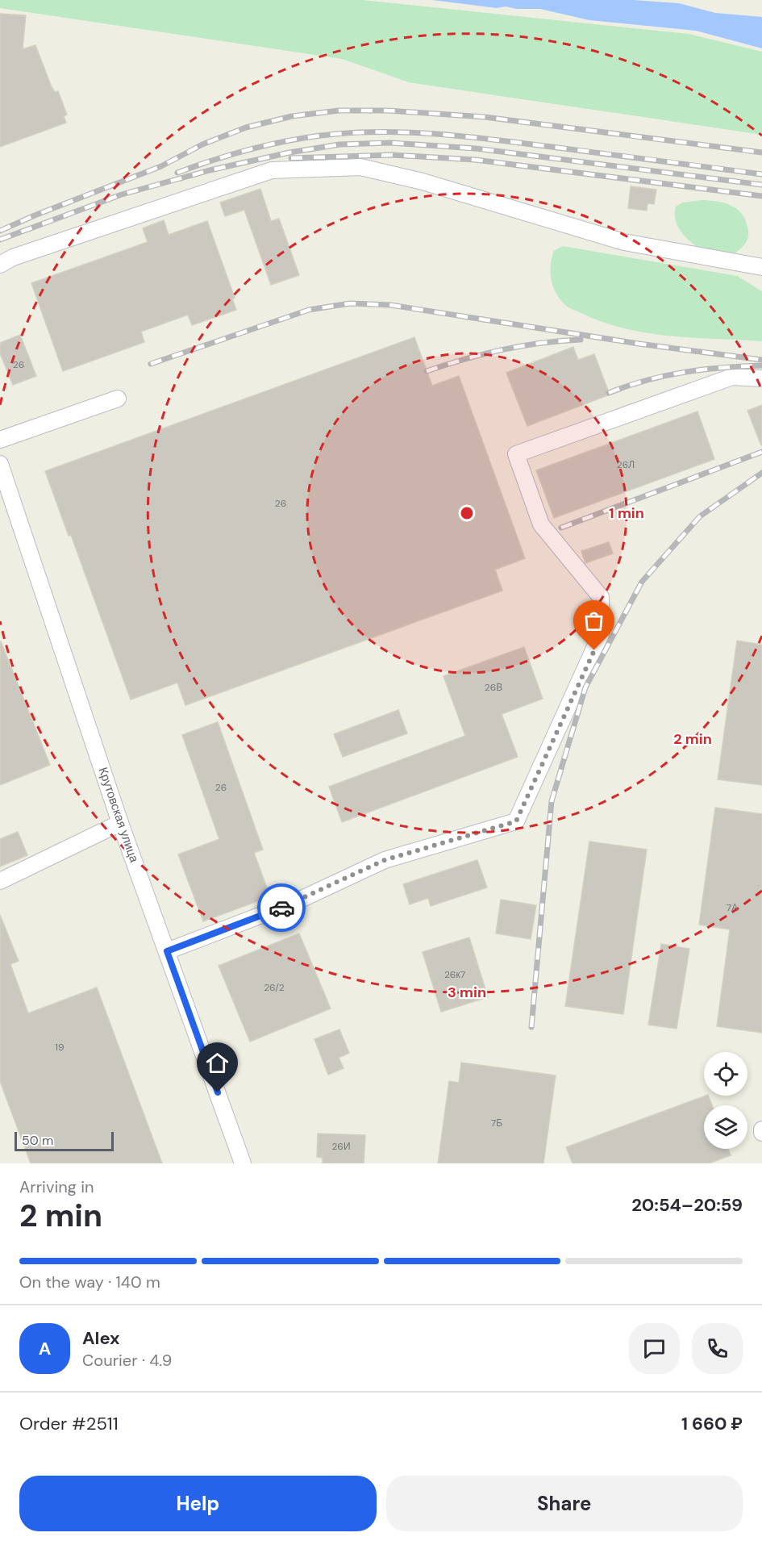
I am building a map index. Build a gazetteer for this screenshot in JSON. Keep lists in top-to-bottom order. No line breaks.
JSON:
{"streets":{"street":["Крутовская улица"]},"house_numbers":["26","26Л","26","26В","26","7А","26к7","26/2","19","7Б","26И"],"scale_bar":"50 m","page":{"scale":"50 m","heading":["2 min","Arriving in","20:54–20:59"],"panel":["Alex","Courier · 4.9","Order #2511","1 660 ₽"],"bar":"On the way · 140 m","round":"A","buttons":["Help","Share"]},"rings":["1 min","2 min","3 min"]}
